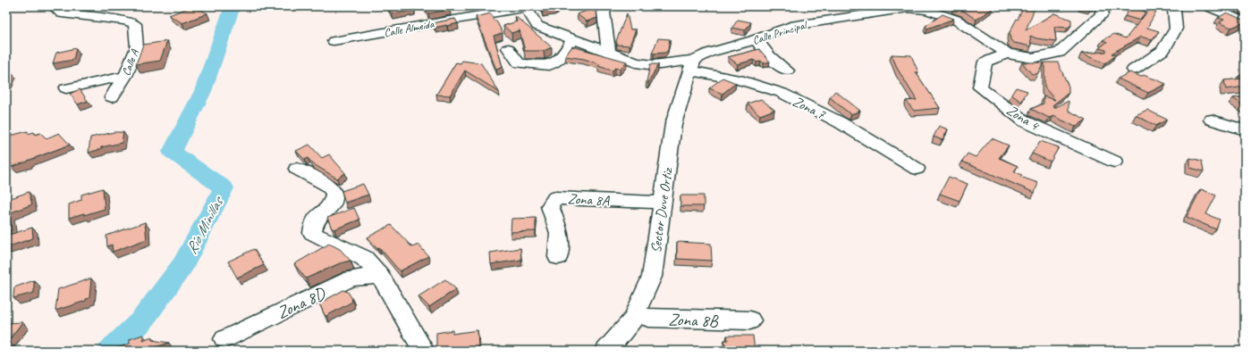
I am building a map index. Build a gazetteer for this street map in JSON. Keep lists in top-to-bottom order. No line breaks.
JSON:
{"streets":{"street":["Calle Almeida","Calle Principal","Calle A","Zona 7","Zona 4","Zona 8A","Sector Duve Ortiz","Zona 8D","Zona 8B"]},"crossings":[["Calle Almeida","Calle Principal"],["Calle Principal","Zona 7"],["Calle Principal","Zona 4"],["Calle Principal","Sector Duve Ortiz"],["Zona 7","Sector Duve Ortiz"],["Zona 8A","Sector Duve Ortiz"],["Sector Duve Ortiz","Zona 8B"]],"water":["Río Minillas"]}
